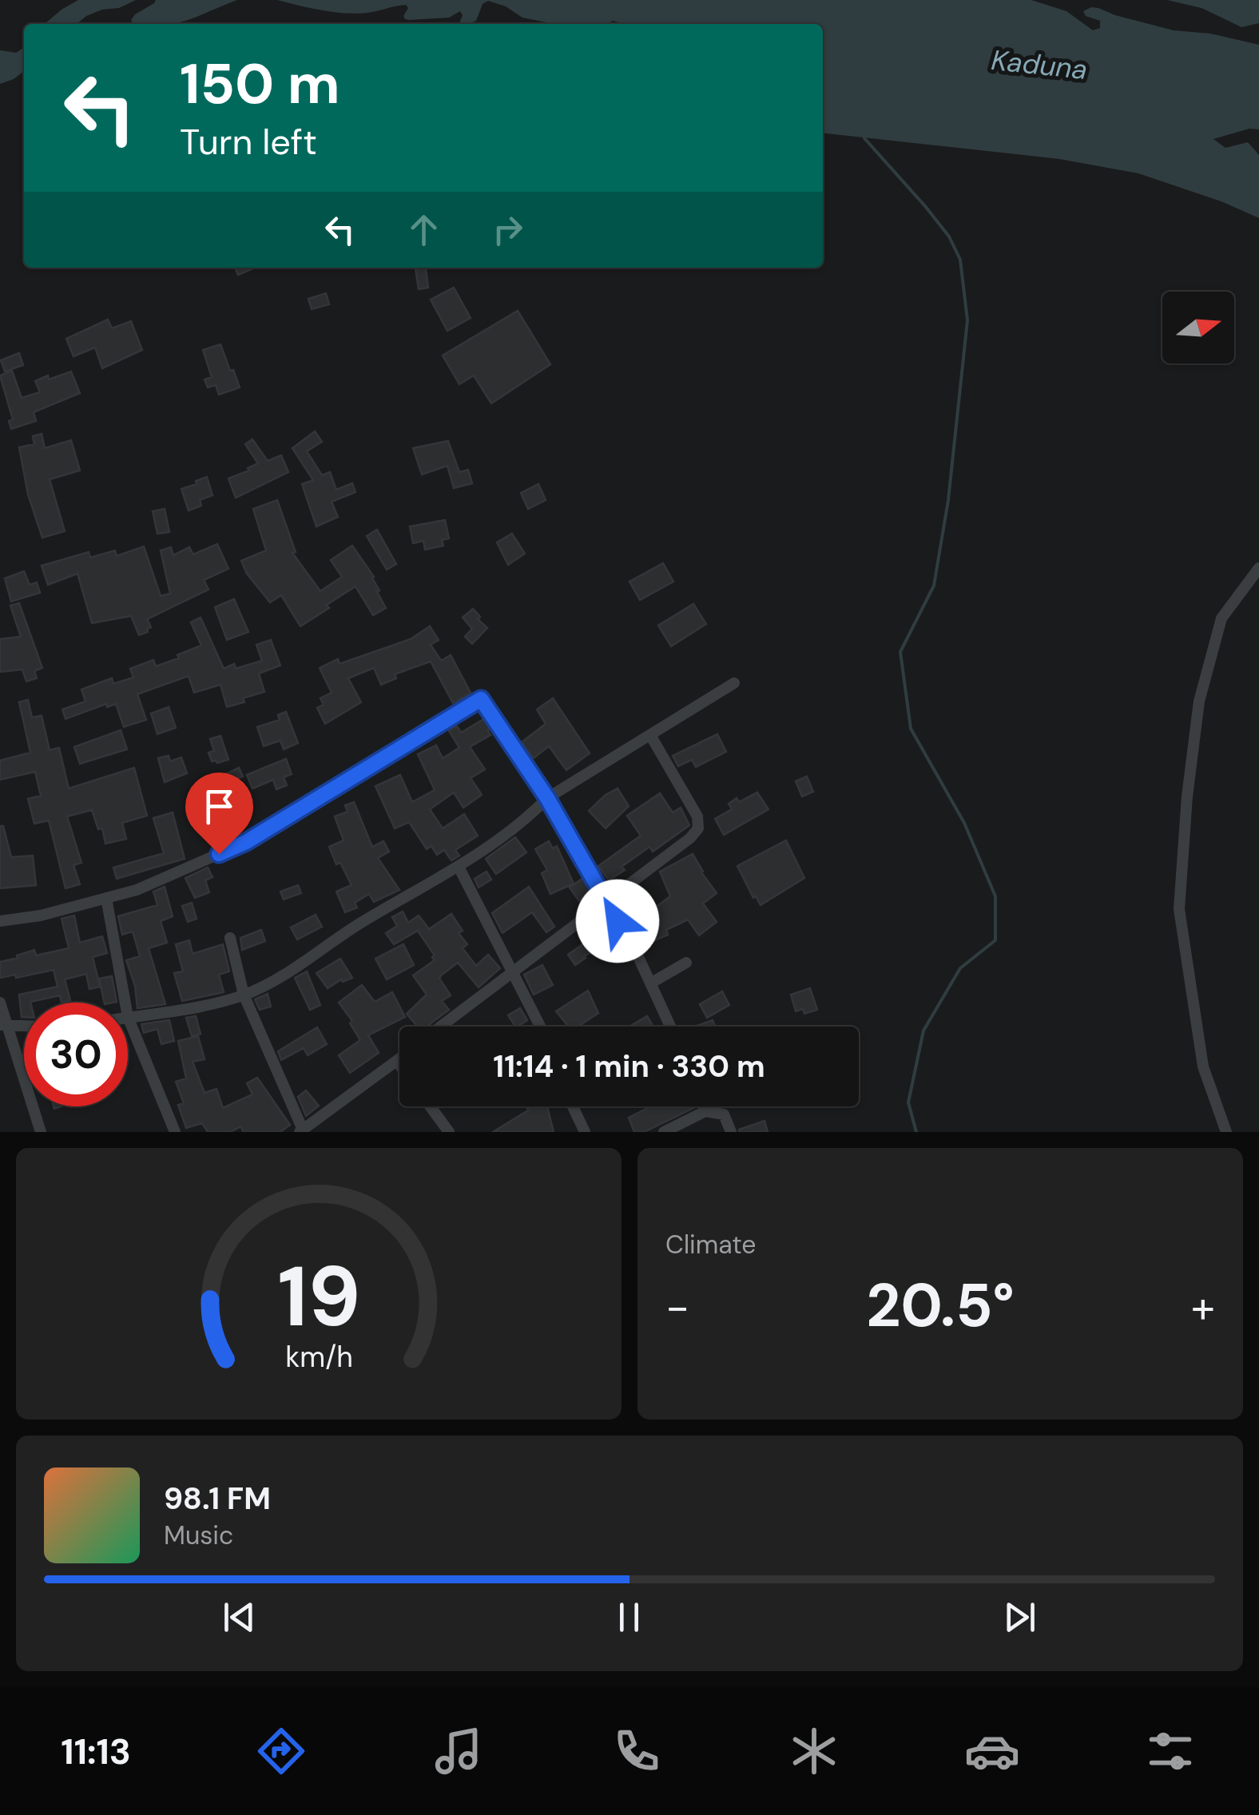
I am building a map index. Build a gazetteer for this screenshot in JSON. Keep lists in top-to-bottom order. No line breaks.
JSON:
{"water":["Kaduna"],"north":"right","page":{"turn":["150 m","Turn left"],"limit":"30","trip":"11:14 · 1 min · 330 m","tile":"Climate","heat":["−","20.5°","+"],"song":["98.1 FM","Music"],"tabs":"11:13","gauge":["19","km/h"]}}
